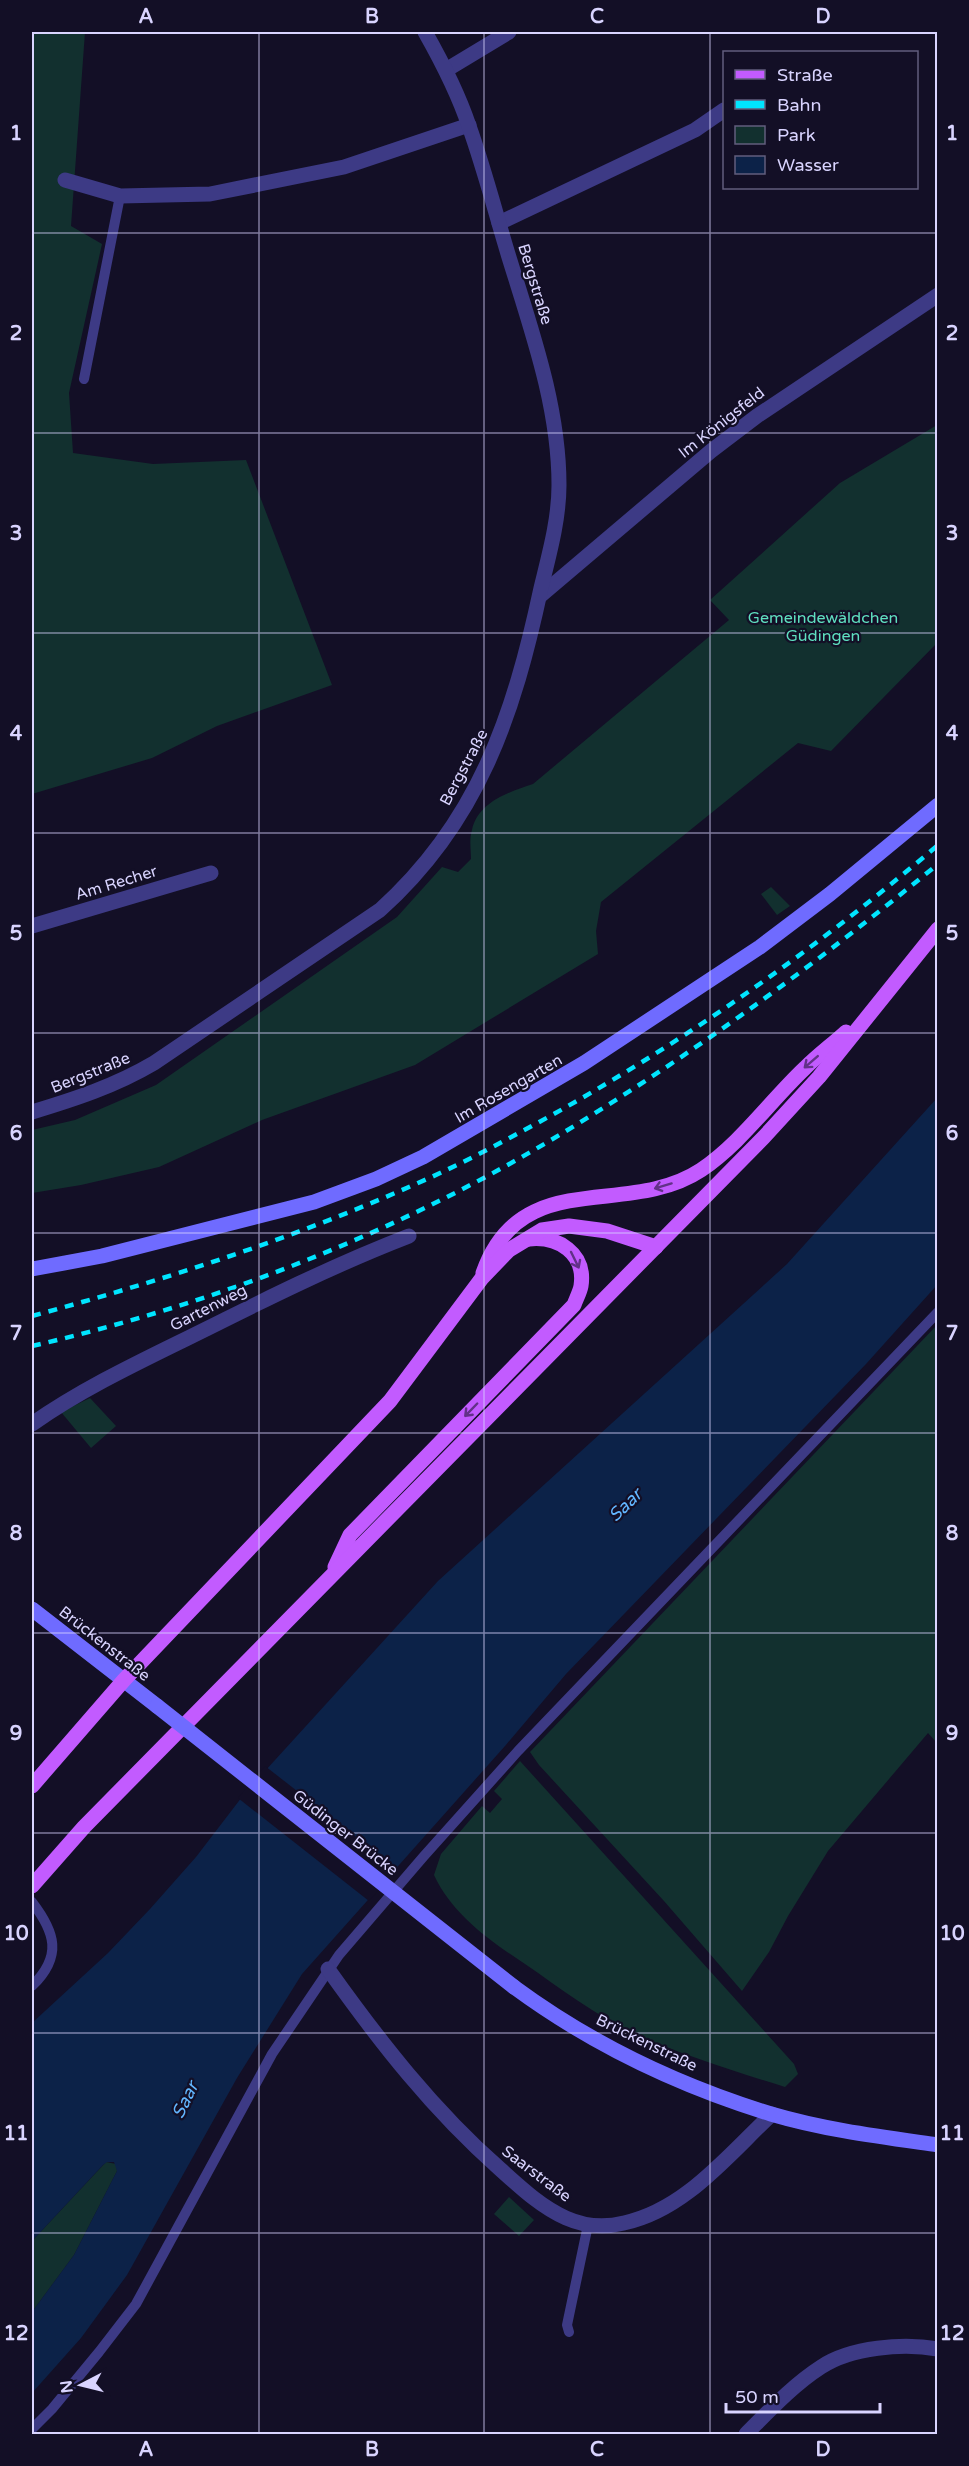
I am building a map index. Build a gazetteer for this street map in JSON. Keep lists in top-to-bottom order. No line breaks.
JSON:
{"streets":{"main road":["Im Rosengarten","Brückenstraße","Güdinger Brücke"],"street":["Bergstraße","Im Königsfeld","Am Recher","Gartenweg","Saarstraße"]},"crossings":[["Bergstraße","Im Königsfeld"],["Brückenstraße","Güdinger Brücke"],["Brückenstraße","Saarstraße"]],"water":["Saar"],"parks":["Gemeindewäldchen Güdingen"],"legend":["Straße","Bahn","Park","Wasser"],"scale_bar":"50 m","north":"left","grid":{"columns":["A","B","C","D"],"rows":["1","2","3","4","5","6","7","8","9","10","11","12"]}}
